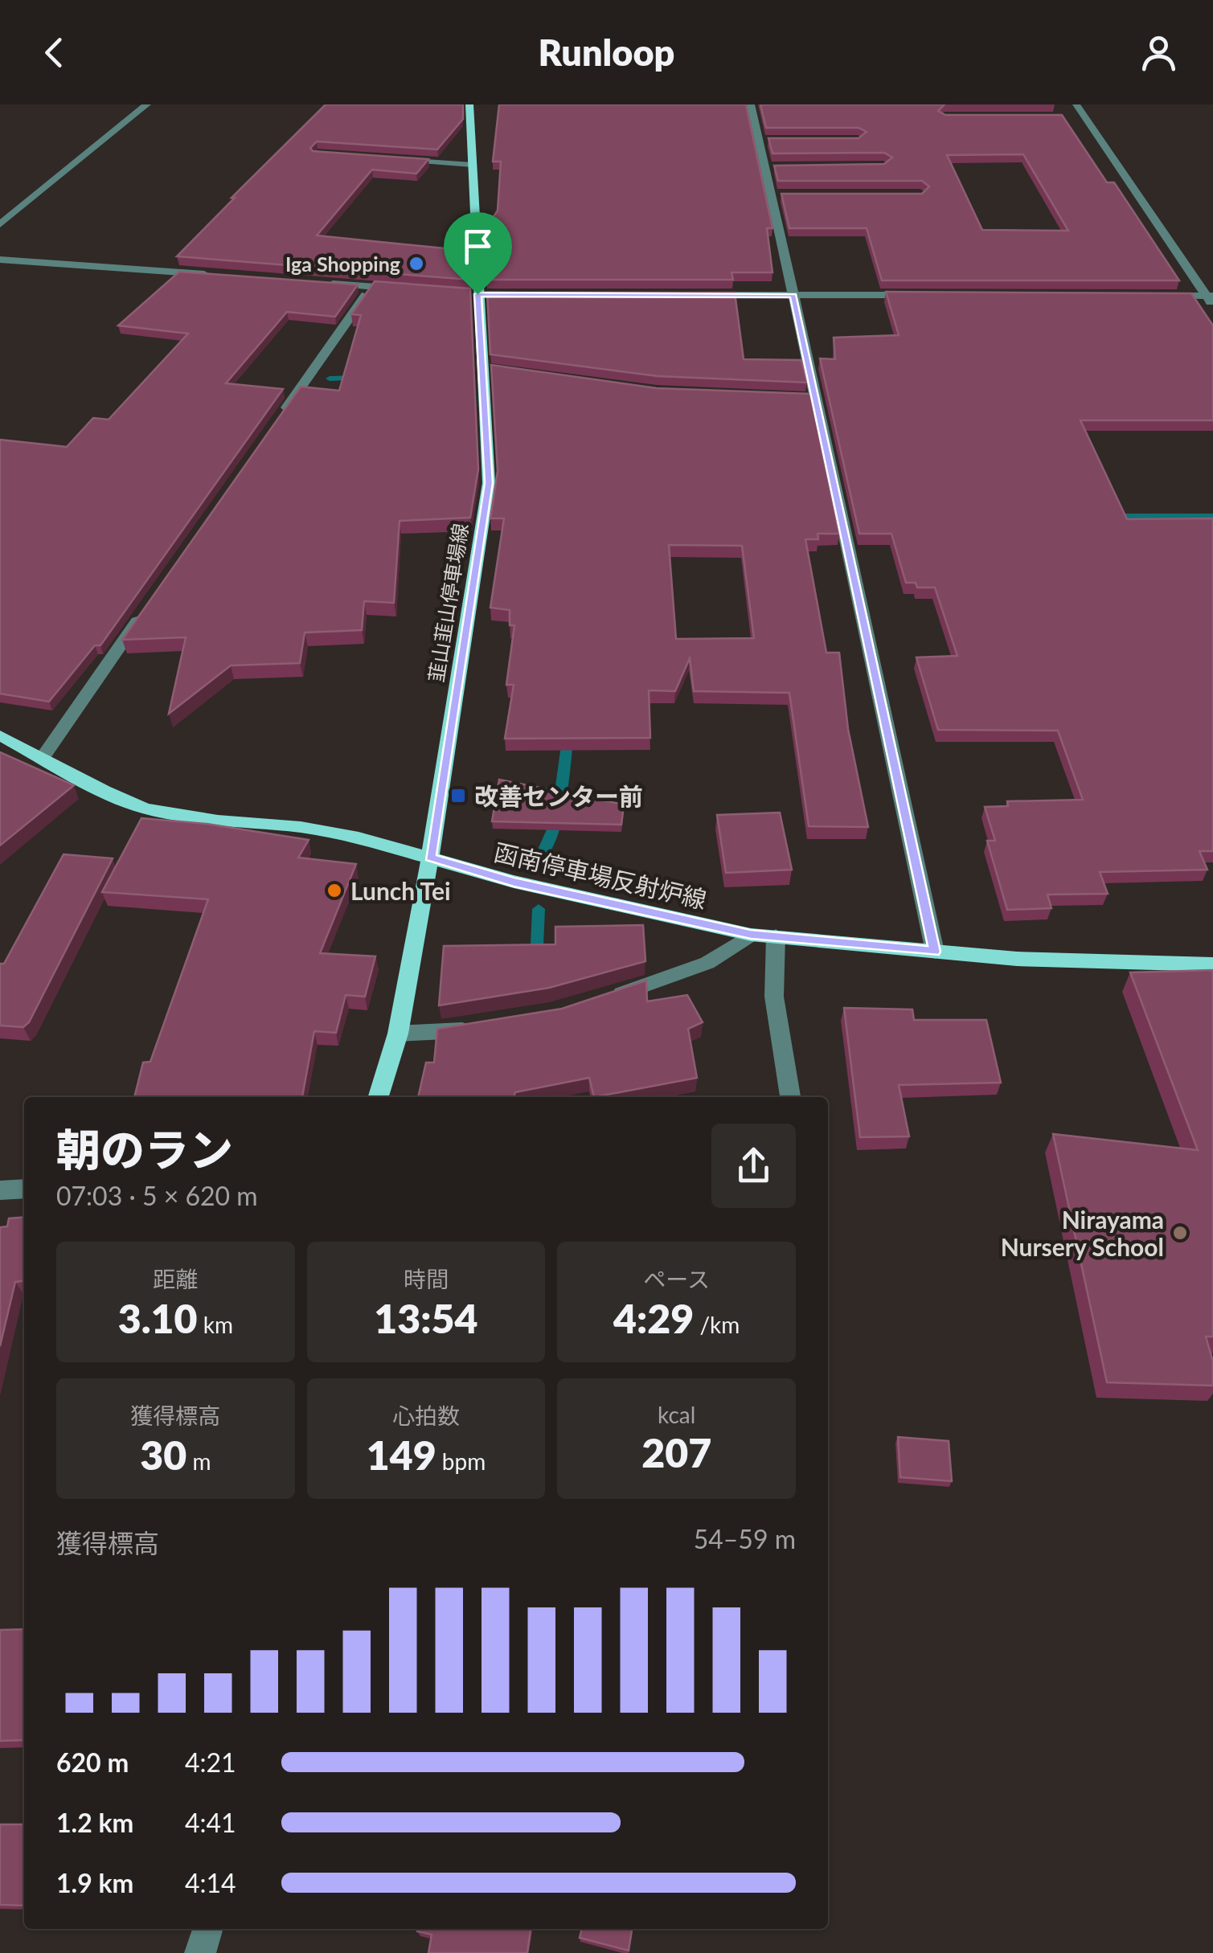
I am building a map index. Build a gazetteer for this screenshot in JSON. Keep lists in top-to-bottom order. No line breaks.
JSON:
{"streets":{"main road":["韮山韮山停車場線","函南停車場反射炉線"]},"crossings":[["韮山韮山停車場線","函南停車場反射炉線"]],"places":{"other":["Iga Shopping","Lunch Tei","Nirayama Nursery School"],"transit":["改善センター前"]},"page":{"header":"Runloop","heading":["朝のラン","07:03 · 5 × 620 m"],"stats":[["距離","3.10 km"],["時間","13:54"],["ペース","4:29 /km"],["獲得標高","30 m"],["心拍数","149 bpm"],["kcal","207"]],"chart":["獲得標高","54–59 m"],"list":[{"name":"620 m","note":"4:21"},{"name":"1.2 km","note":"4:41"},{"name":"1.9 km","note":"4:14"}]}}
